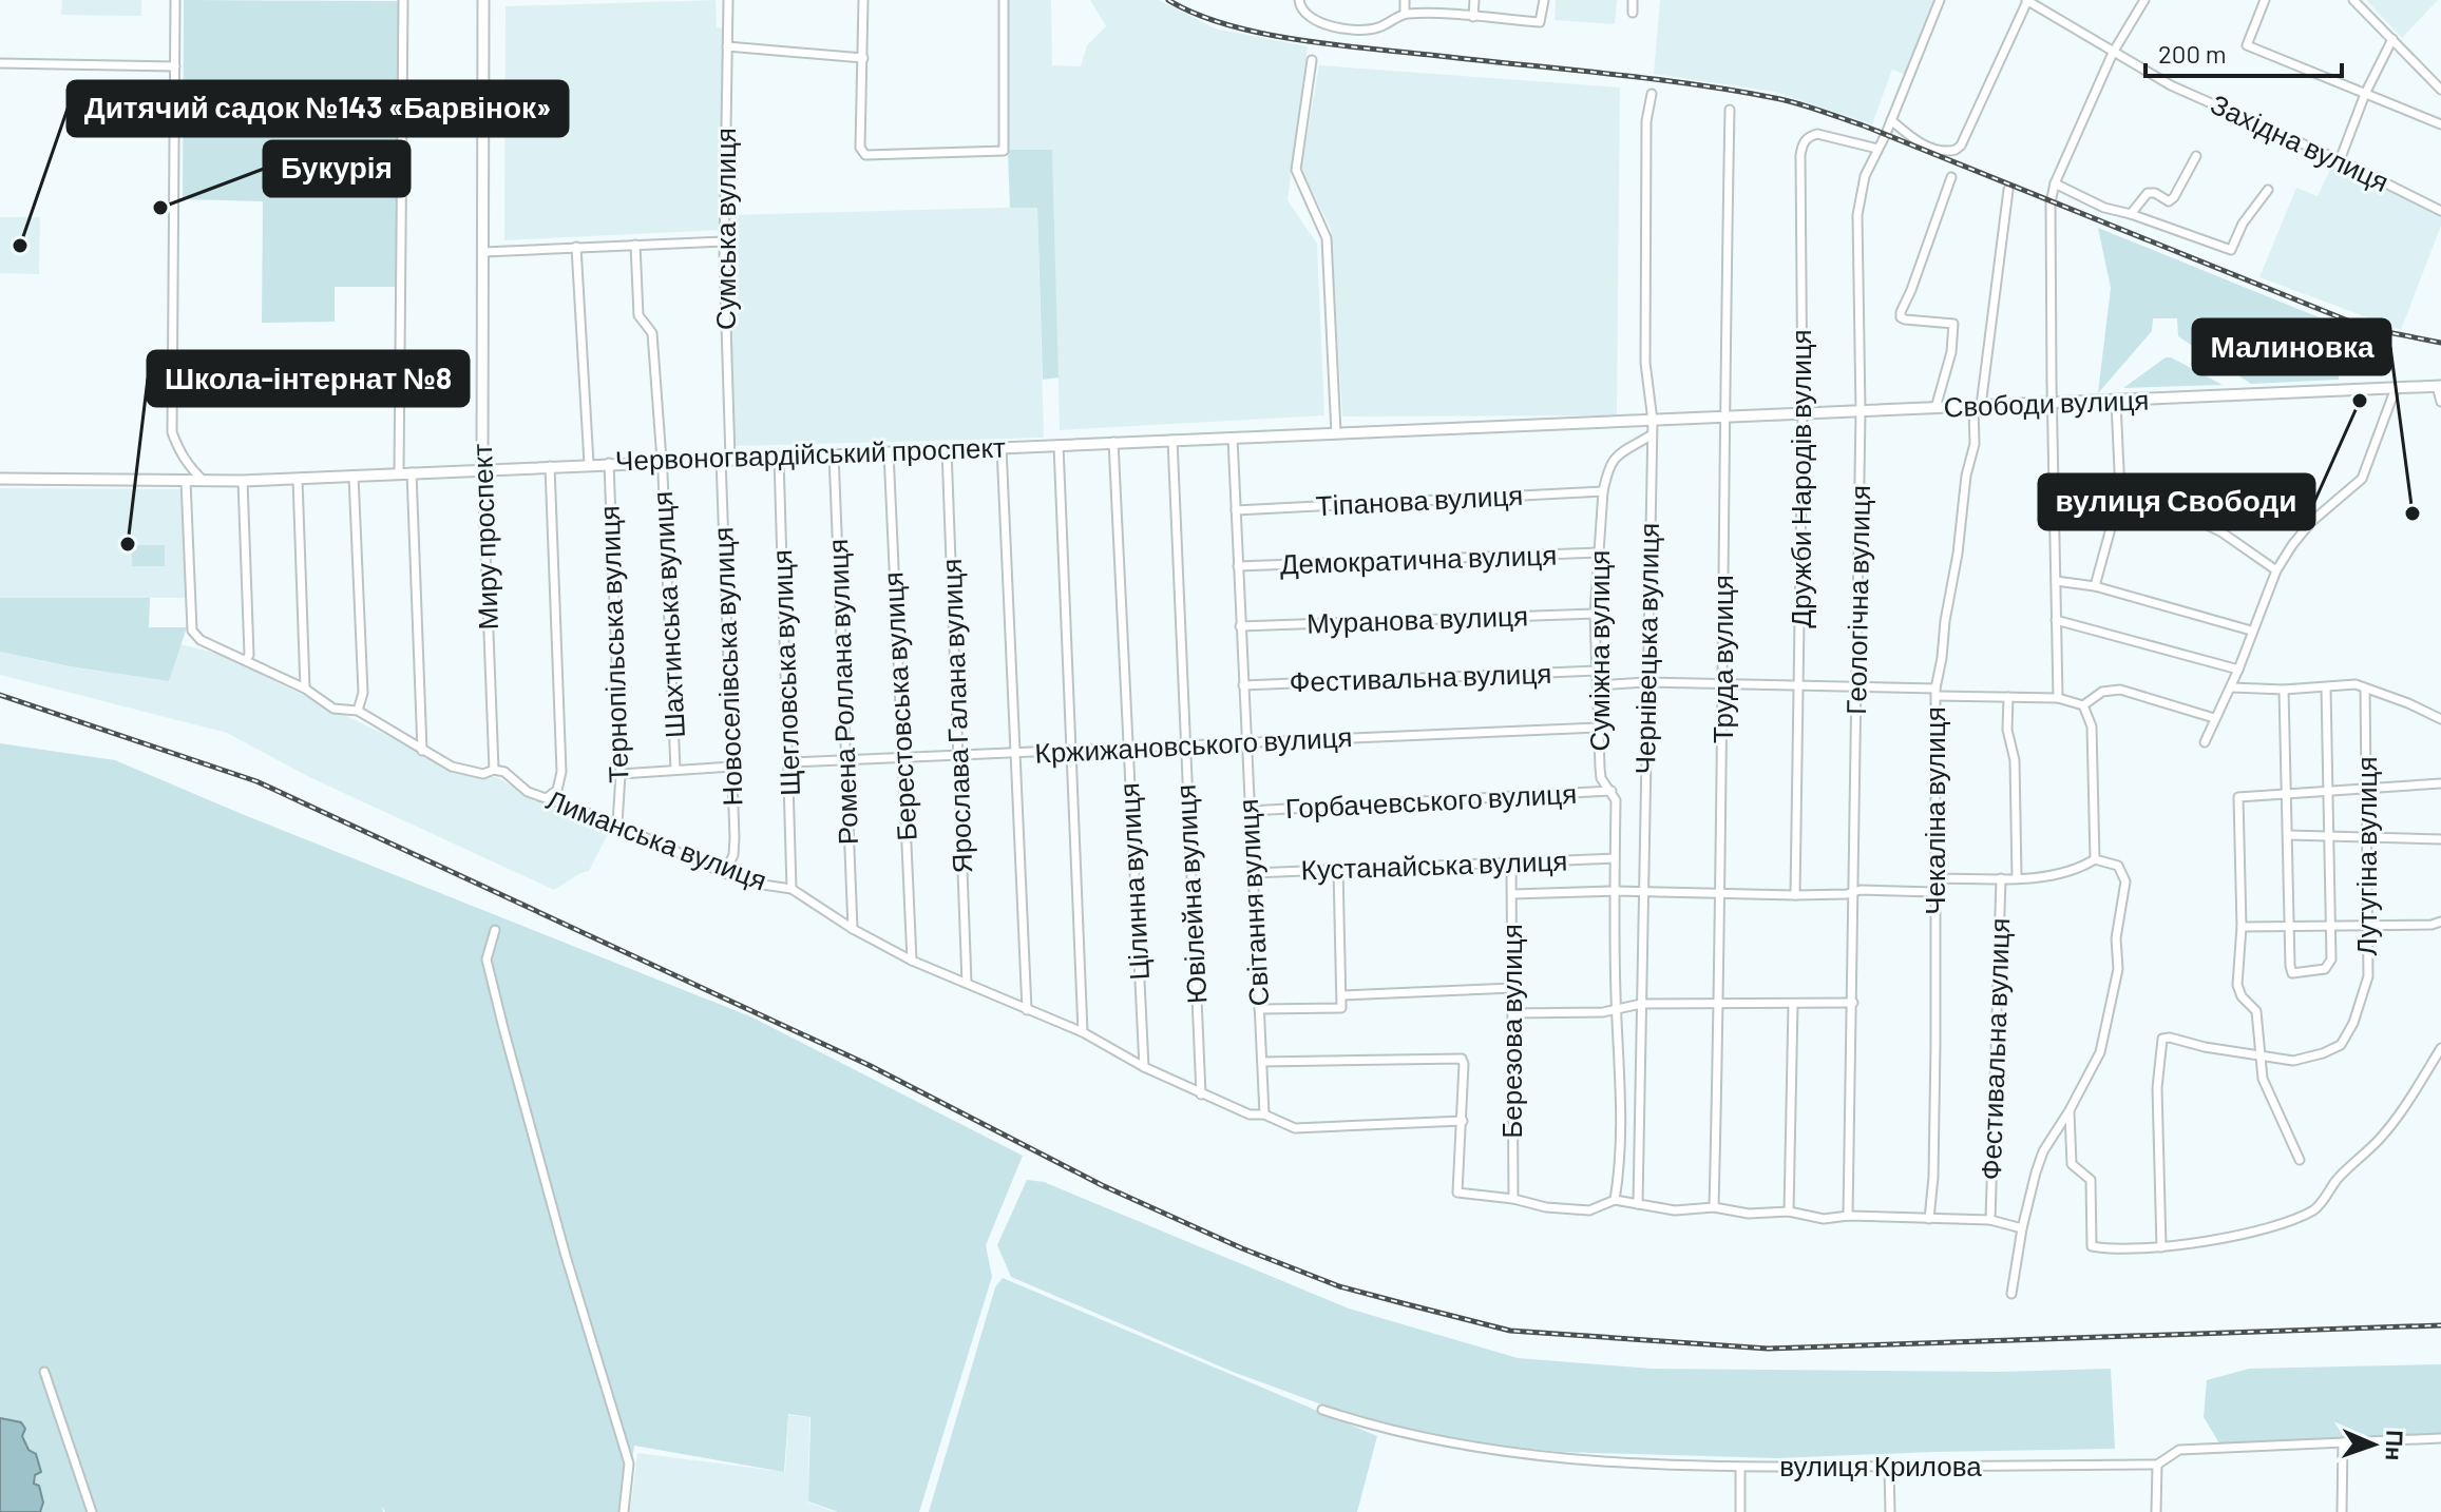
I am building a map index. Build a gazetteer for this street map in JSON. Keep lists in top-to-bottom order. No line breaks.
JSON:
{"streets":{"main road":["Свободи вулиця","Червоногвардійський проспект","Миру проспект"],"street":["Західна вулиця","Сумська вулиця","Дружби Народів вулиця","Тіпанова вулиця","Демократична вулиця","Геологічна вулиця","Шахтинська вулиця","Муранова вулиця","Тернопільська вулиця","Чернівецька вулиця","Суміжна вулиця","Труда вулиця","Новоселівська вулиця","Щегловська вулиця","Фестивальна вулиця","Ромена Роллана вулиця","Берестовська вулиця","Ярослава Галана вулиця","Кржижановського вулиця","Горбачевського вулиця","Чекаліна вулиця","Лиманська вулиця","Лутугіна вулиця","Кустанайська вулиця","Цілинна вулиця","Ювілейна вулиця","Світання вулиця","Березова вулиця","вулиця Крилова"]},"crossings":[["Сумська вулиця","Червоногвардійський проспект"],["Сумська вулиця","Новоселівська вулиця"],["Свободи вулиця","Червоногвардійський проспект"],["Свободи вулиця","Дружби Народів вулиця"],["Свободи вулиця","Геологічна вулиця"],["Свободи вулиця","Чернівецька вулиця"],["Свободи вулиця","Труда вулиця"],["Свободи вулиця","Чекаліна вулиця"],["Червоногвардійський проспект","Миру проспект"],["Червоногвардійський проспект","Шахтинська вулиця"],["Червоногвардійський проспект","Тернопільська вулиця"],["Червоногвардійський проспект","Новоселівська вулиця"],["Червоногвардійський проспект","Щегловська вулиця"],["Червоногвардійський проспект","Ромена Роллана вулиця"],["Червоногвардійський проспект","Берестовська вулиця"],["Червоногвардійський проспект","Ярослава Галана вулиця"],["Червоногвардійський проспект","Лиманська вулиця"],["Червоногвардійський проспект","Цілинна вулиця"],["Червоногвардійський проспект","Ювілейна вулиця"],["Червоногвардійський проспект","Світання вулиця"],["Дружби Народів вулиця","Геологічна вулиця"],["Тіпанова вулиця","Суміжна вулиця"],["Тіпанова вулиця","Світання вулиця"],["Миру проспект","Лиманська вулиця"],["Демократична вулиця","Суміжна вулиця"],["Демократична вулиця","Світання вулиця"],["Муранова вулиця","Суміжна вулиця"],["Муранова вулиця","Світання вулиця"],["Тернопільська вулиця","Лиманська вулиця"],["Чернівецька вулиця","Суміжна вулиця"],["Суміжна вулиця","Фестивальна вулиця"],["Суміжна вулиця","Кржижановського вулиця"],["Суміжна вулиця","Горбачевського вулиця"],["Суміжна вулиця","Кустанайська вулиця"],["Новоселівська вулиця","Лиманська вулиця"],["Щегловська вулиця","Кржижановського вулиця"],["Щегловська вулиця","Лиманська вулиця"],["Фестивальна вулиця","Світання вулиця"],["Ромена Роллана вулиця","Кржижановського вулиця"],["Ромена Роллана вулиця","Лиманська вулиця"],["Берестовська вулиця","Кржижановського вулиця"],["Берестовська вулиця","Лиманська вулиця"],["Ярослава Галана вулиця","Кржижановського вулиця"],["Ярослава Галана вулиця","Лиманська вулиця"],["Кржижановського вулиця","Цілинна вулиця"],["Кржижановського вулиця","Ювілейна вулиця"],["Кржижановського вулиця","Світання вулиця"],["Горбачевського вулиця","Світання вулиця"],["Лиманська вулиця","Цілинна вулиця"],["Лиманська вулиця","Ювілейна вулиця"],["Лиманська вулиця","Світання вулиця"],["Кустанайська вулиця","Світання вулиця"],["Кустанайська вулиця","Березова вулиця"]],"places":["Букурія","Дитячий садок №143 «Барвінок»","вулиця Свободи","Малиновка","Школа-інтернат №8"],"scale_bar":"200 m","north":"right"}
